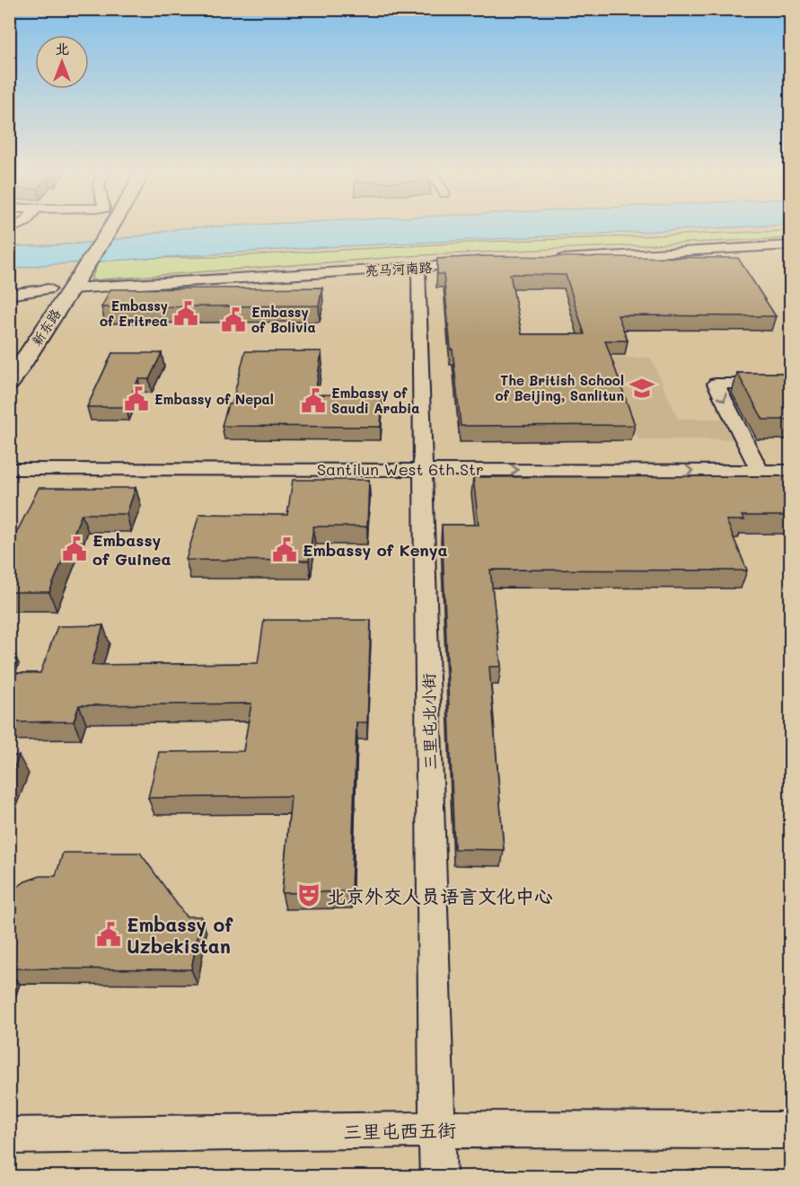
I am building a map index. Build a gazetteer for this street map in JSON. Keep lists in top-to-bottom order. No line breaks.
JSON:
{"streets":{"main road":["新东路"],"street":["亮马河南路","Santilun West 6th Str","三里屯北小街","三里屯西五街"]},"crossings":[["亮马河南路","新东路"],["亮马河南路","三里屯北小街"],["Santilun West 6th Str","三里屯北小街"],["三里屯北小街","三里屯西五街"]],"one_way":["Santilun West 6th Str"],"places":{"public building":["Embassy of Eritrea","Embassy of Bolivia","Embassy of Nepal","Embassy of Saudi Arabia","Embassy of Guinea","Embassy of Kenya","Embassy of Uzbekistan"],"school or university":["The British School of Beijing, Sanlitun"],"theatre":["北京外交人员语言文化中心"]},"north":"top"}
